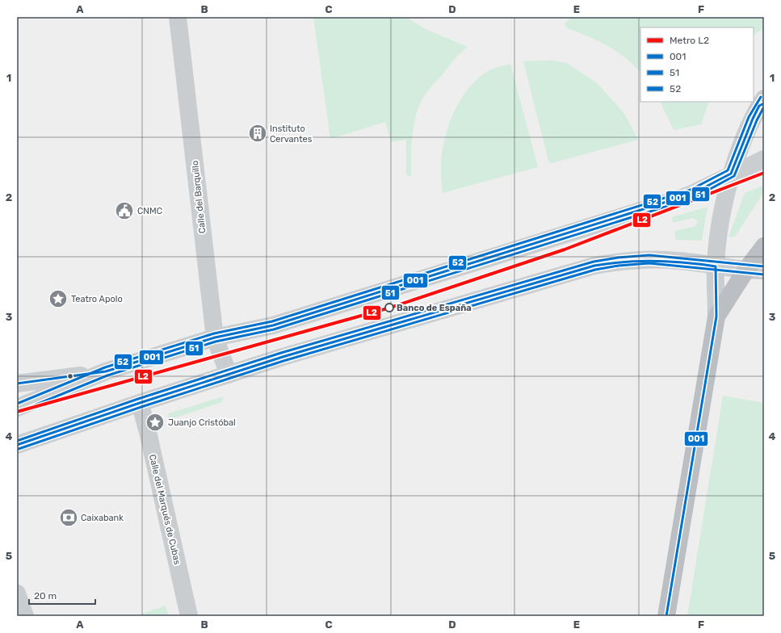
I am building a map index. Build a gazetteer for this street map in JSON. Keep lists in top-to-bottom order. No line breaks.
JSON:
{"streets":{"street":["Calle del Barquillo","Calle del Marqués de Cubas"]},"places":{"building":["Instituto Cervantes"],"public building":["CNMC"],"place":["Teatro Apolo","Juanjo Cristóbal"],"other":["Banco de España"],"bank":["Caixabank"]},"lines":["transit line 52","transit line 001","transit line 51","metro line L2"],"legend":["Metro L2","001","51","52"],"scale_bar":"20 m","grid":{"columns":["A","B","C","D","E","F"],"rows":["1","2","3","4","5"]}}
